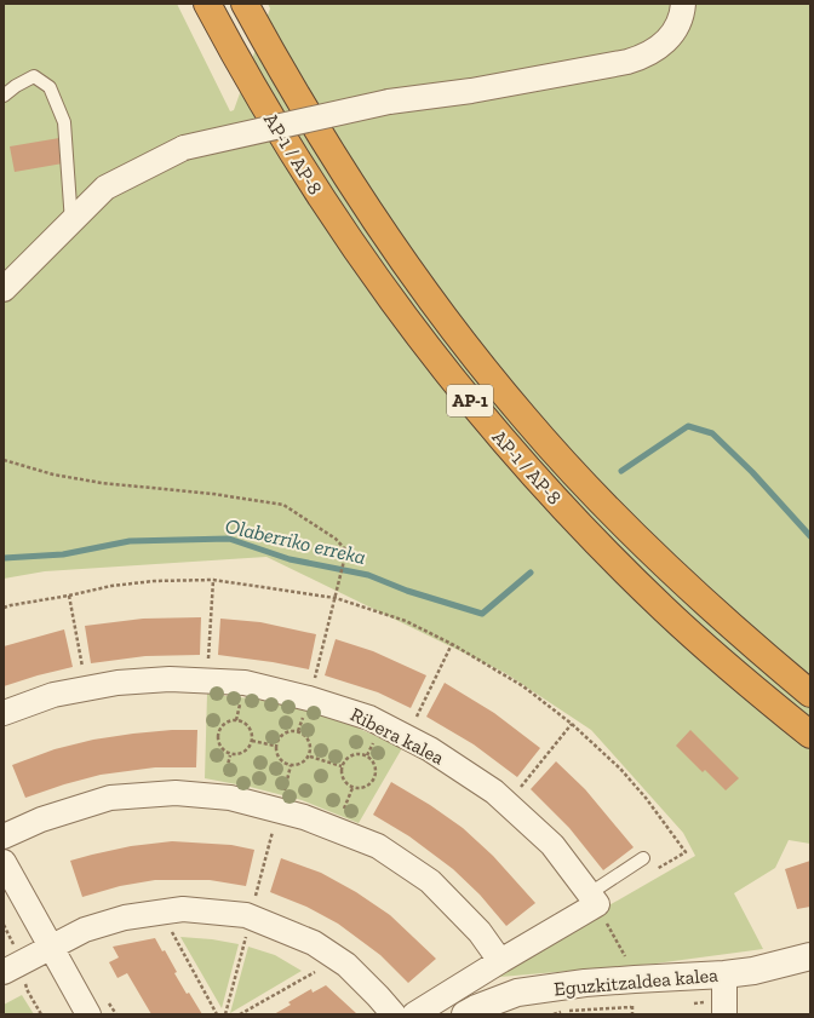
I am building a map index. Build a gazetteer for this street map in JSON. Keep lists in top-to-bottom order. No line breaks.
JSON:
{"streets":{"highway":["AP-1 / AP-8","AP-1"],"street":["Ribera kalea","Eguzkitzaldea kalea"]},"water":["Olaberriko erreka"]}
